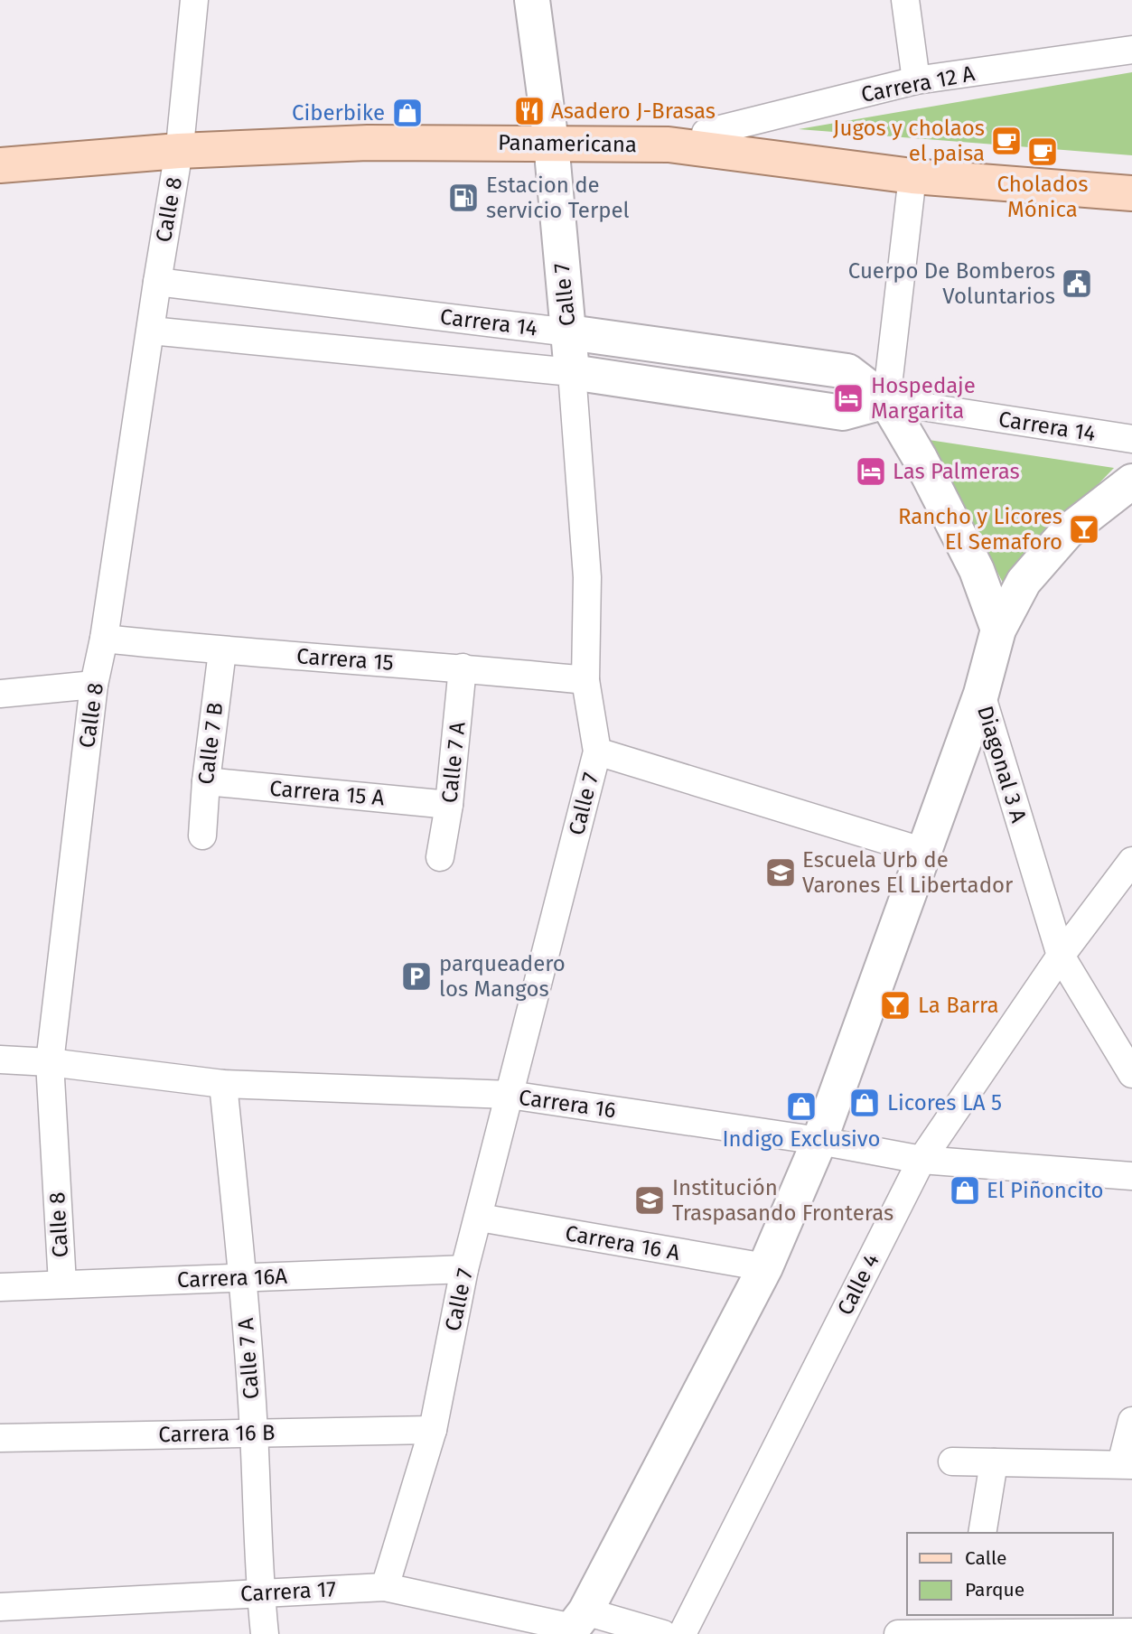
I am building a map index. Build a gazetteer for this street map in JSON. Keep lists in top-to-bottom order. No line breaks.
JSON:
{"streets":{"main road":["Panamericana"],"street":["Carrera 12 A","Calle 8","Calle 7","Carrera 14","Carrera 15","Calle 7 B","Calle 7 A","Diagonal 3 A","Carrera 15 A","Carrera 16","Carrera 16 A","Carrera 16A","Calle 4","Carrera 16 B","Carrera 17"]},"crossings":[["Carrera 12 A","Panamericana"],["Panamericana","Calle 8"],["Panamericana","Calle 7"],["Calle 8","Carrera 14"],["Calle 8","Carrera 15"],["Calle 8","Carrera 16"],["Calle 8","Carrera 16A"],["Calle 7","Carrera 14"],["Calle 7","Carrera 15"],["Calle 7","Carrera 16"],["Calle 7","Carrera 16 A"],["Calle 7","Carrera 16A"],["Calle 7","Carrera 16 B"],["Calle 7","Carrera 17"],["Carrera 15","Calle 7 B"],["Carrera 15","Calle 7 A"],["Calle 7 B","Carrera 15 A"],["Calle 7 A","Carrera 15 A"],["Calle 7 A","Carrera 16"],["Calle 7 A","Carrera 16A"],["Calle 7 A","Carrera 16 B"],["Calle 7 A","Carrera 17"],["Diagonal 3 A","Calle 4"],["Carrera 16","Calle 4"]],"places":{"restaurant":["Asadero J-Brasas"],"shop":["Ciberbike","Licores LA 5","Indigo Exclusivo","El Piñoncito"],"cafe":["Jugos y cholaos el paisa","Cholados Mónica"],"fuel station":["Estacion de servicio Terpel"],"public building":["Cuerpo De Bomberos Voluntarios"],"hotel":["Hospedaje Margarita","Las Palmeras"],"bar":["Rancho y Licores El Semaforo","La Barra"],"school or university":["Escuela Urb de Varones El Libertador","Institución Traspasando Fronteras"],"parking":["parqueadero los Mangos"]},"legend":["Calle","Parque"]}
